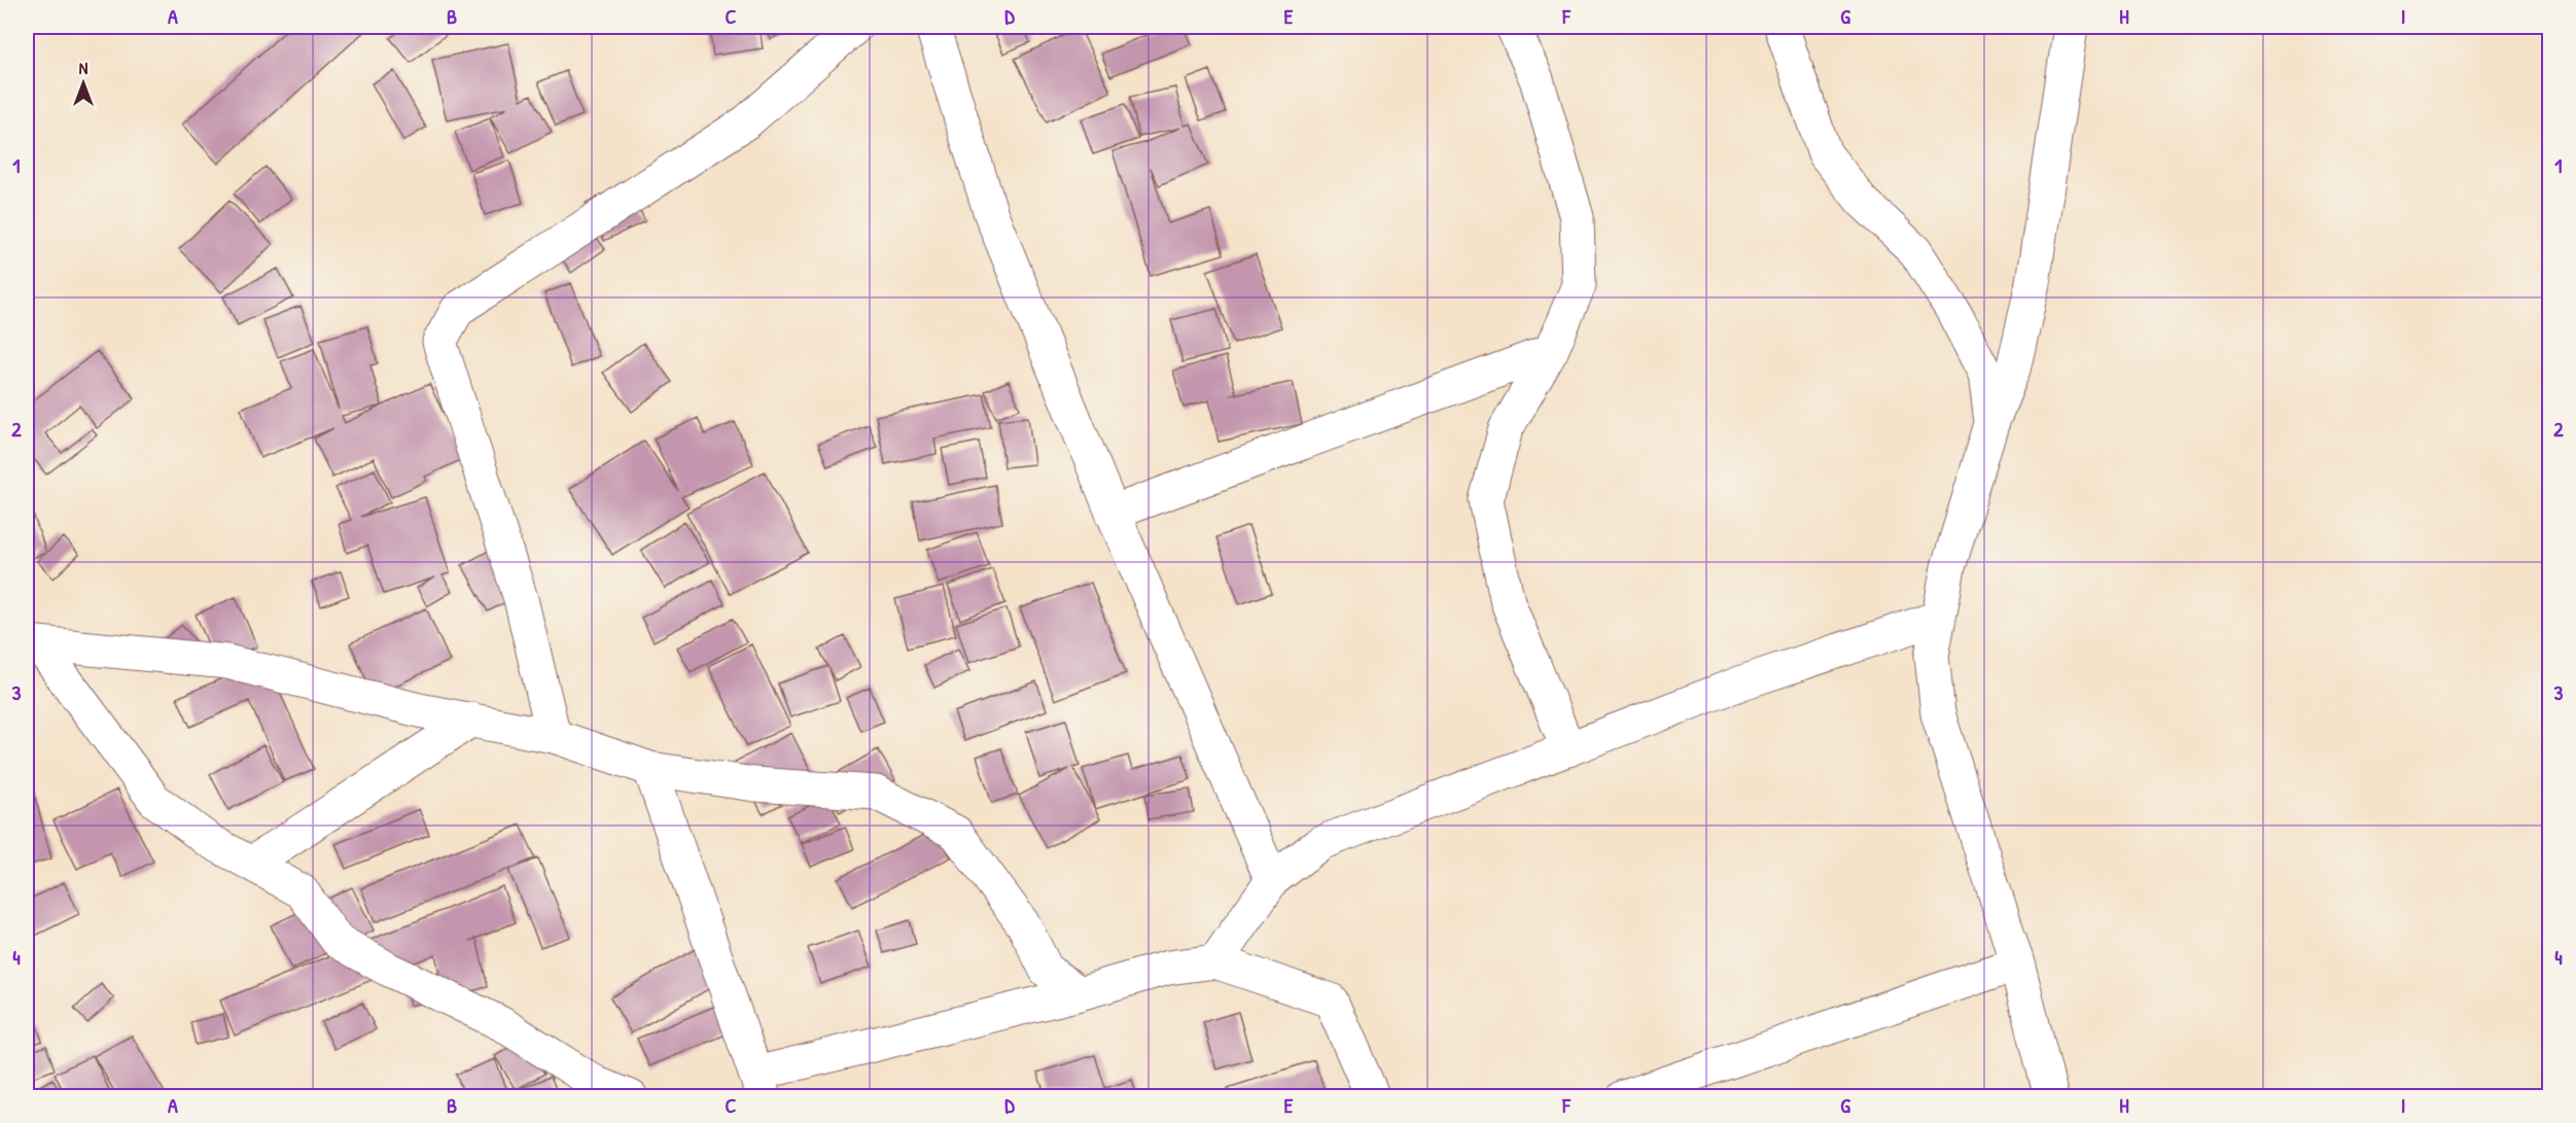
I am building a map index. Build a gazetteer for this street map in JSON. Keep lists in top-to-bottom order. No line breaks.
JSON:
{"north":"top","grid":{"columns":["A","B","C","D","E","F","G","H","I"],"rows":["1","2","3","4"]}}
